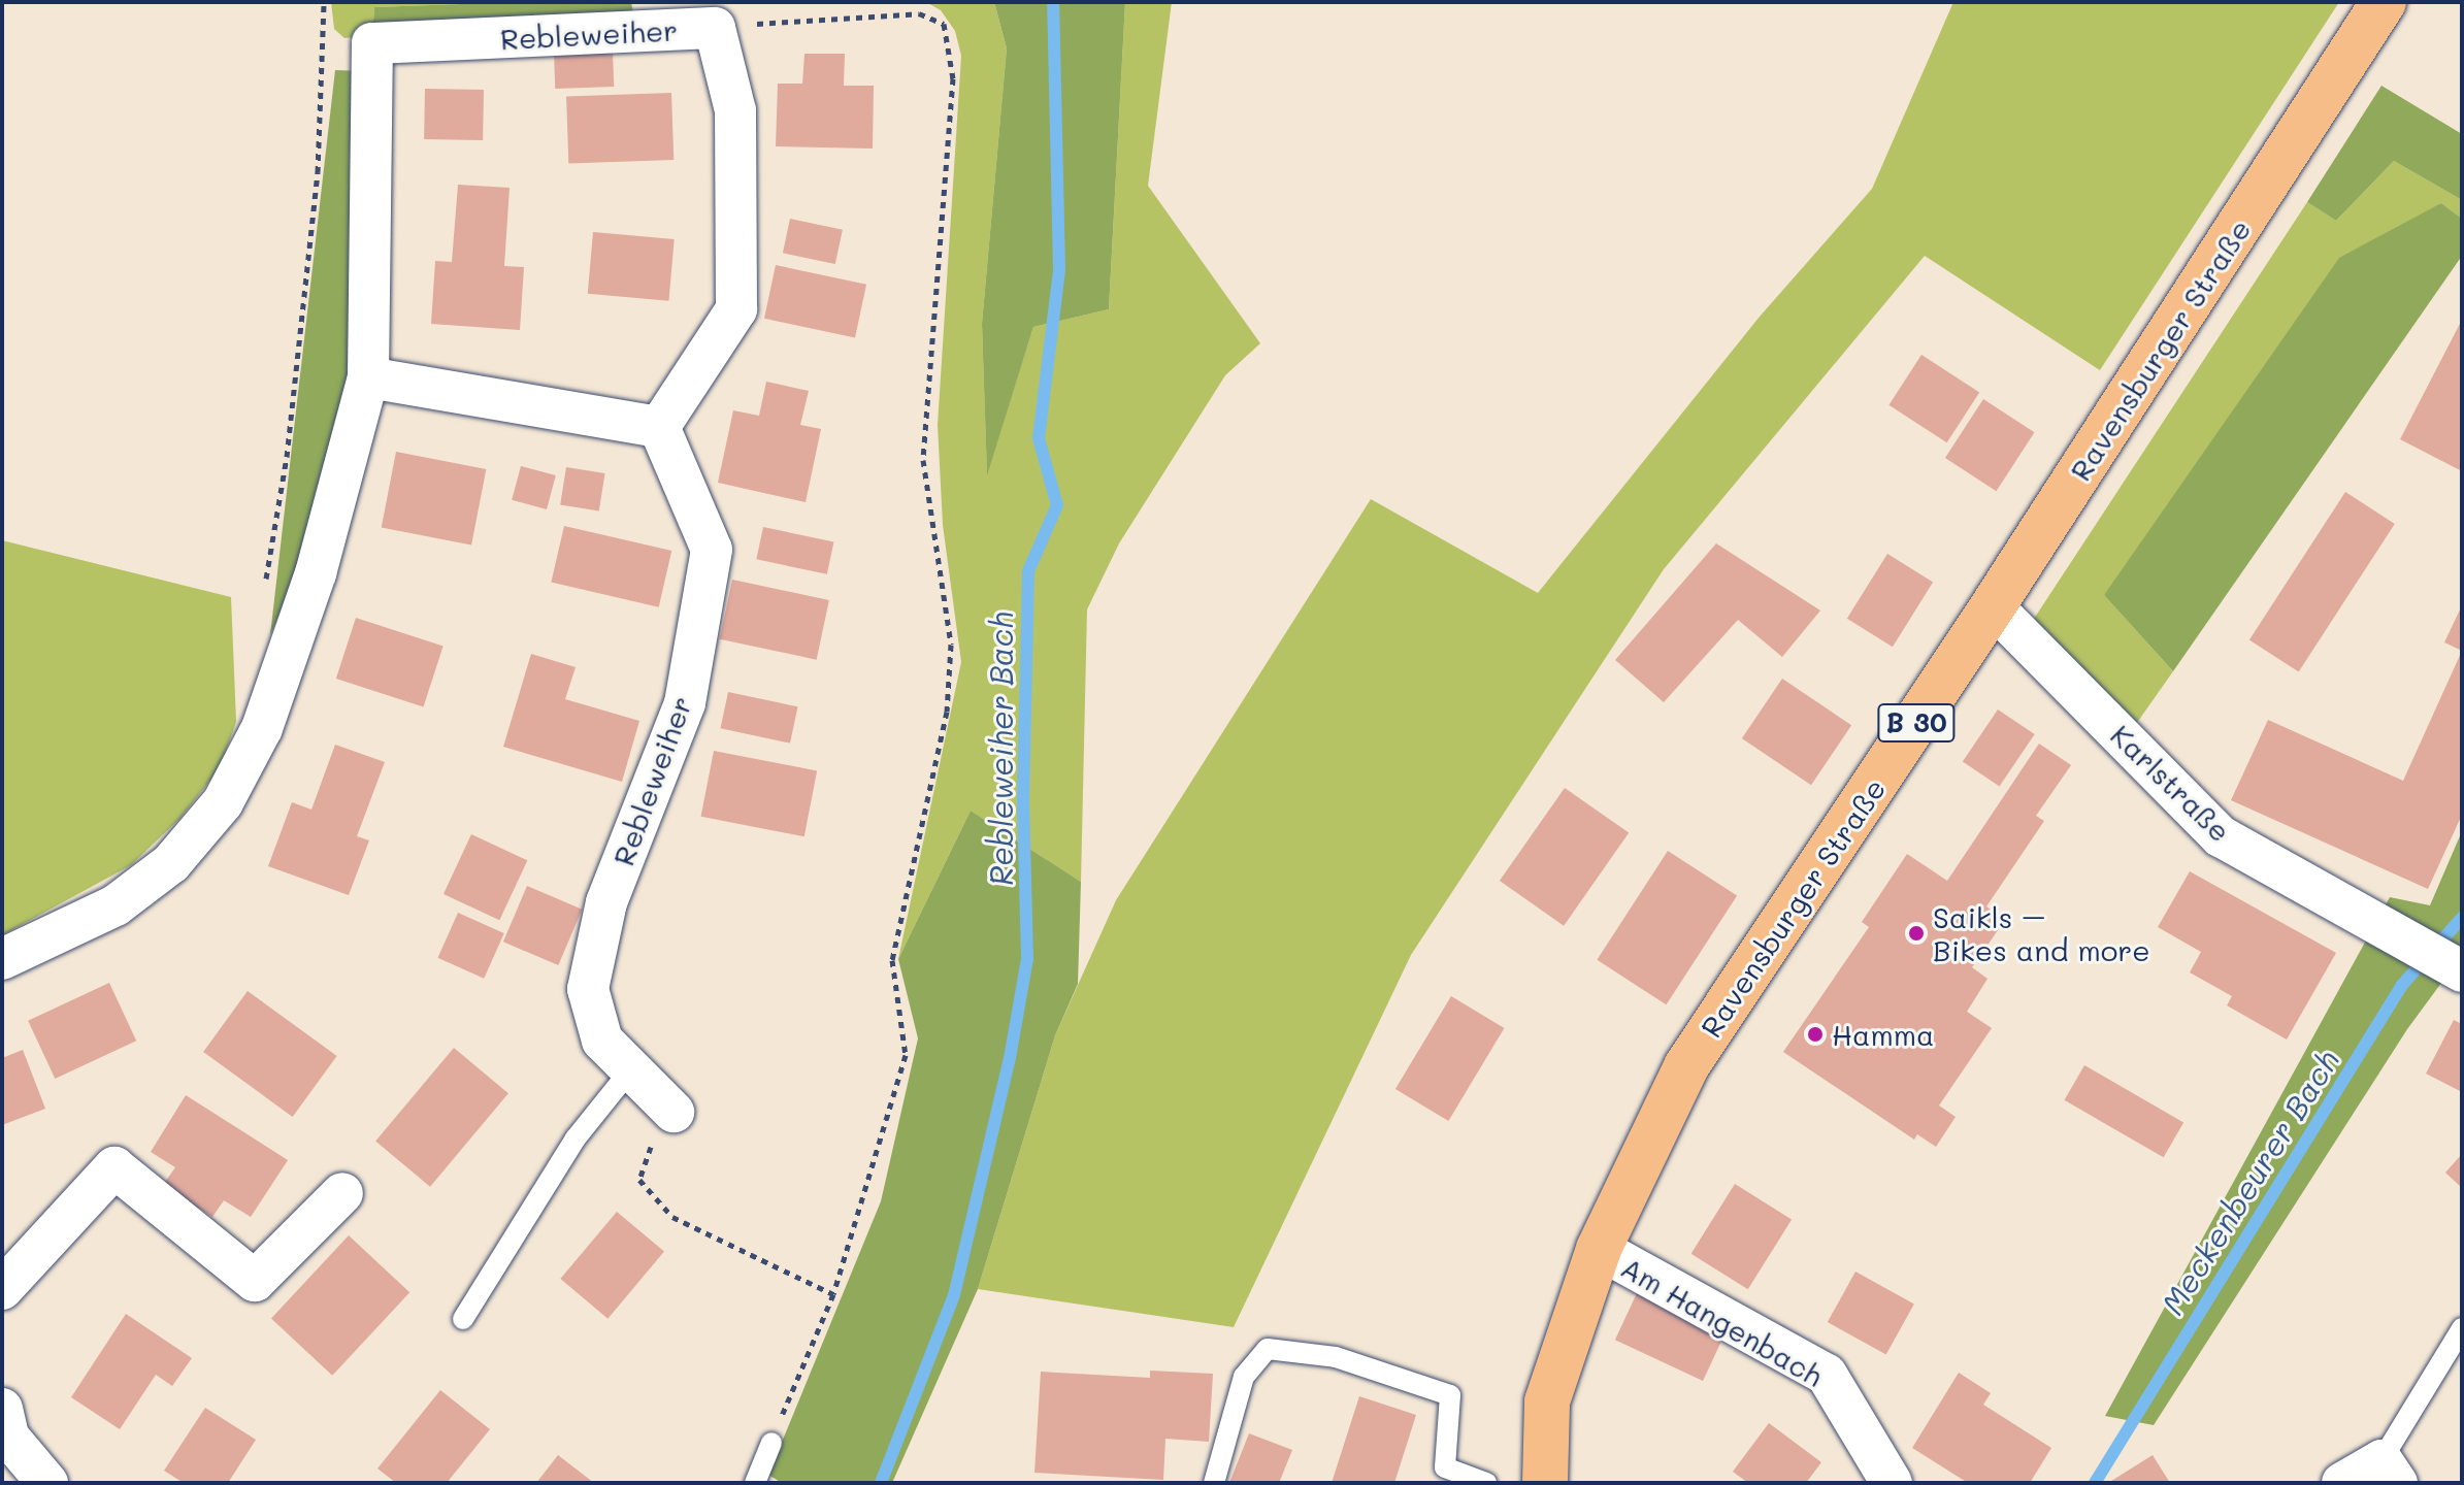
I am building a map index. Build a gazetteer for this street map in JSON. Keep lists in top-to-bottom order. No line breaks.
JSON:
{"streets":{"main road":["Ravensburger Straße","B 30"],"street":["Rebleweiher","Karlstraße","Am Hangenbach"]},"crossings":[["Ravensburger Straße","Karlstraße"],["Ravensburger Straße","Am Hangenbach"]],"water":["Rebleweiher Bach","Meckenbeurer Bach"],"places":["Saikls – Bikes and more","Hamma"]}
